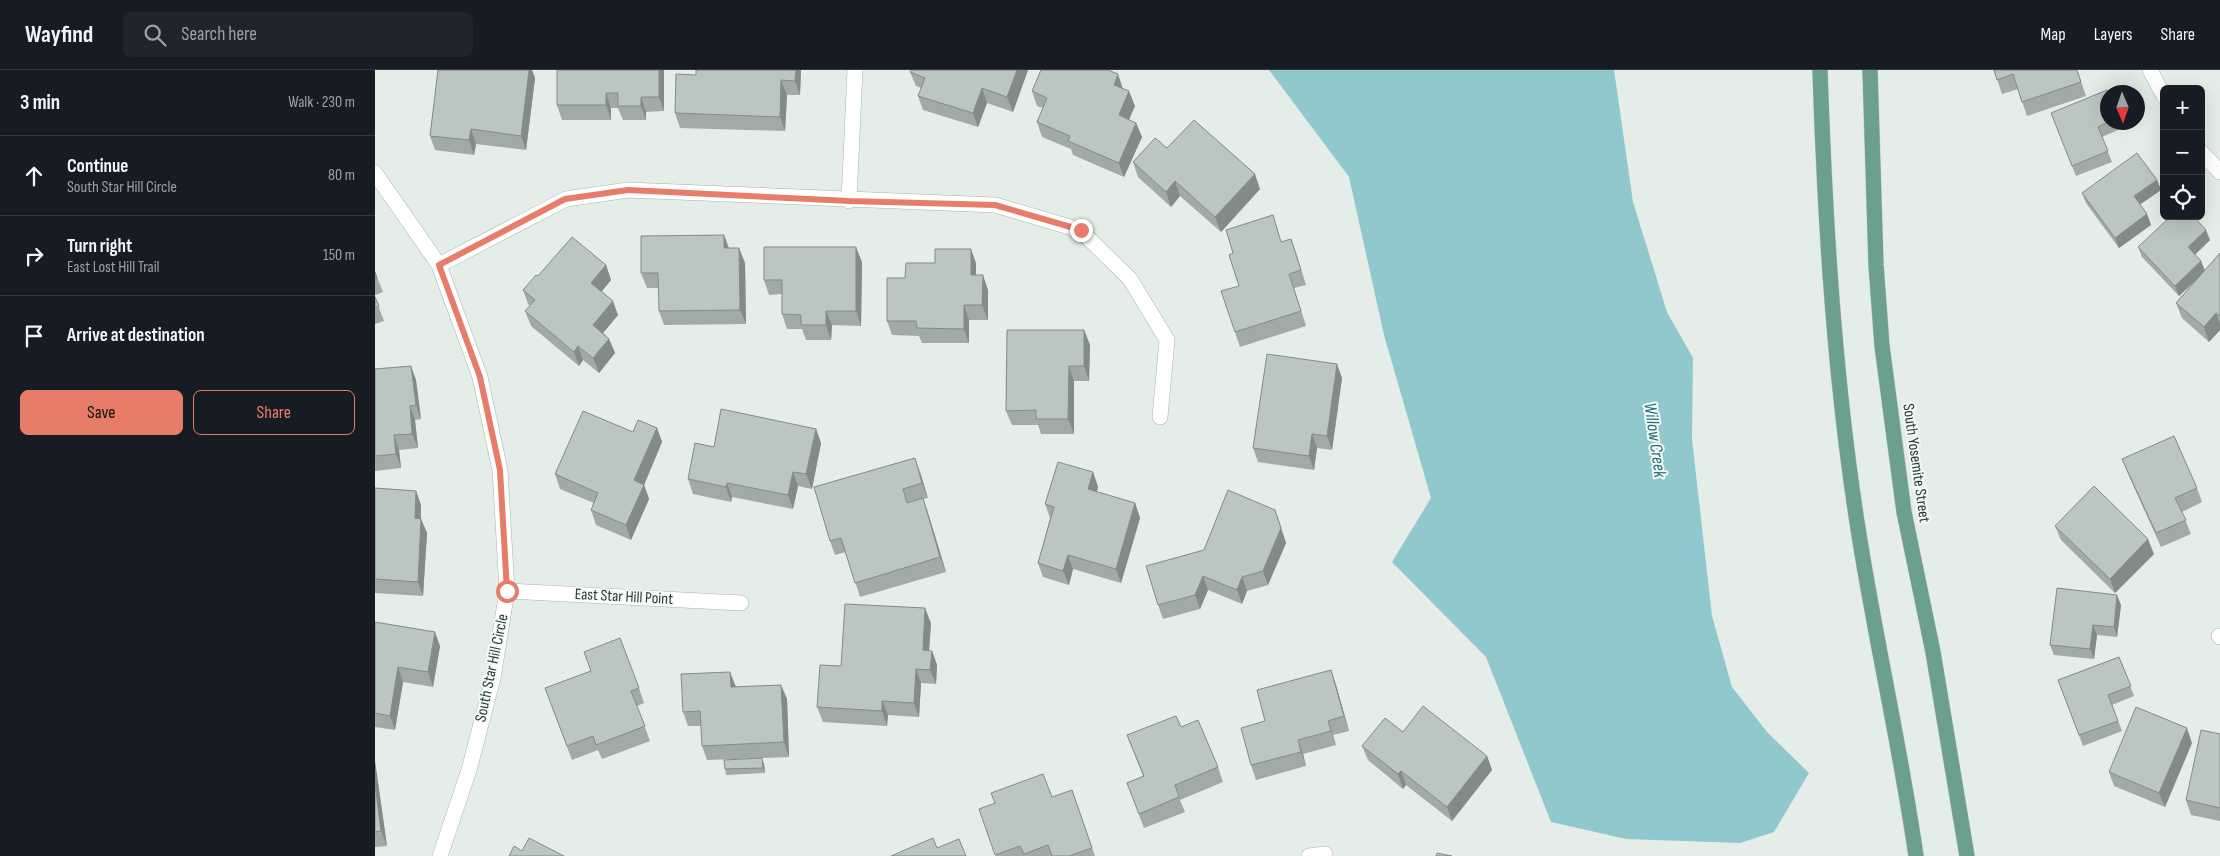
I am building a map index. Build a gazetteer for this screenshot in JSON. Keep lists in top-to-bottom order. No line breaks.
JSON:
{"streets":{"main road":["South Yosemite Street"],"street":["East Star Hill Point","South Star Hill Circle"]},"crossings":[["East Star Hill Point","South Star Hill Circle"]],"water":["Willow Creek"],"north":"bottom","page":{"header":"Wayfind","search":"Search here","nav":["Map","Layers","Share"],"heading":["3 min","Walk · 230 m"],"map_buttons":["+","−"],"list":[["Continue","South Star Hill Circle","80 m"],["Turn right","East Lost Hill Trail","150 m"],"Arrive at destination"],"buttons":["Save","Share"]}}
